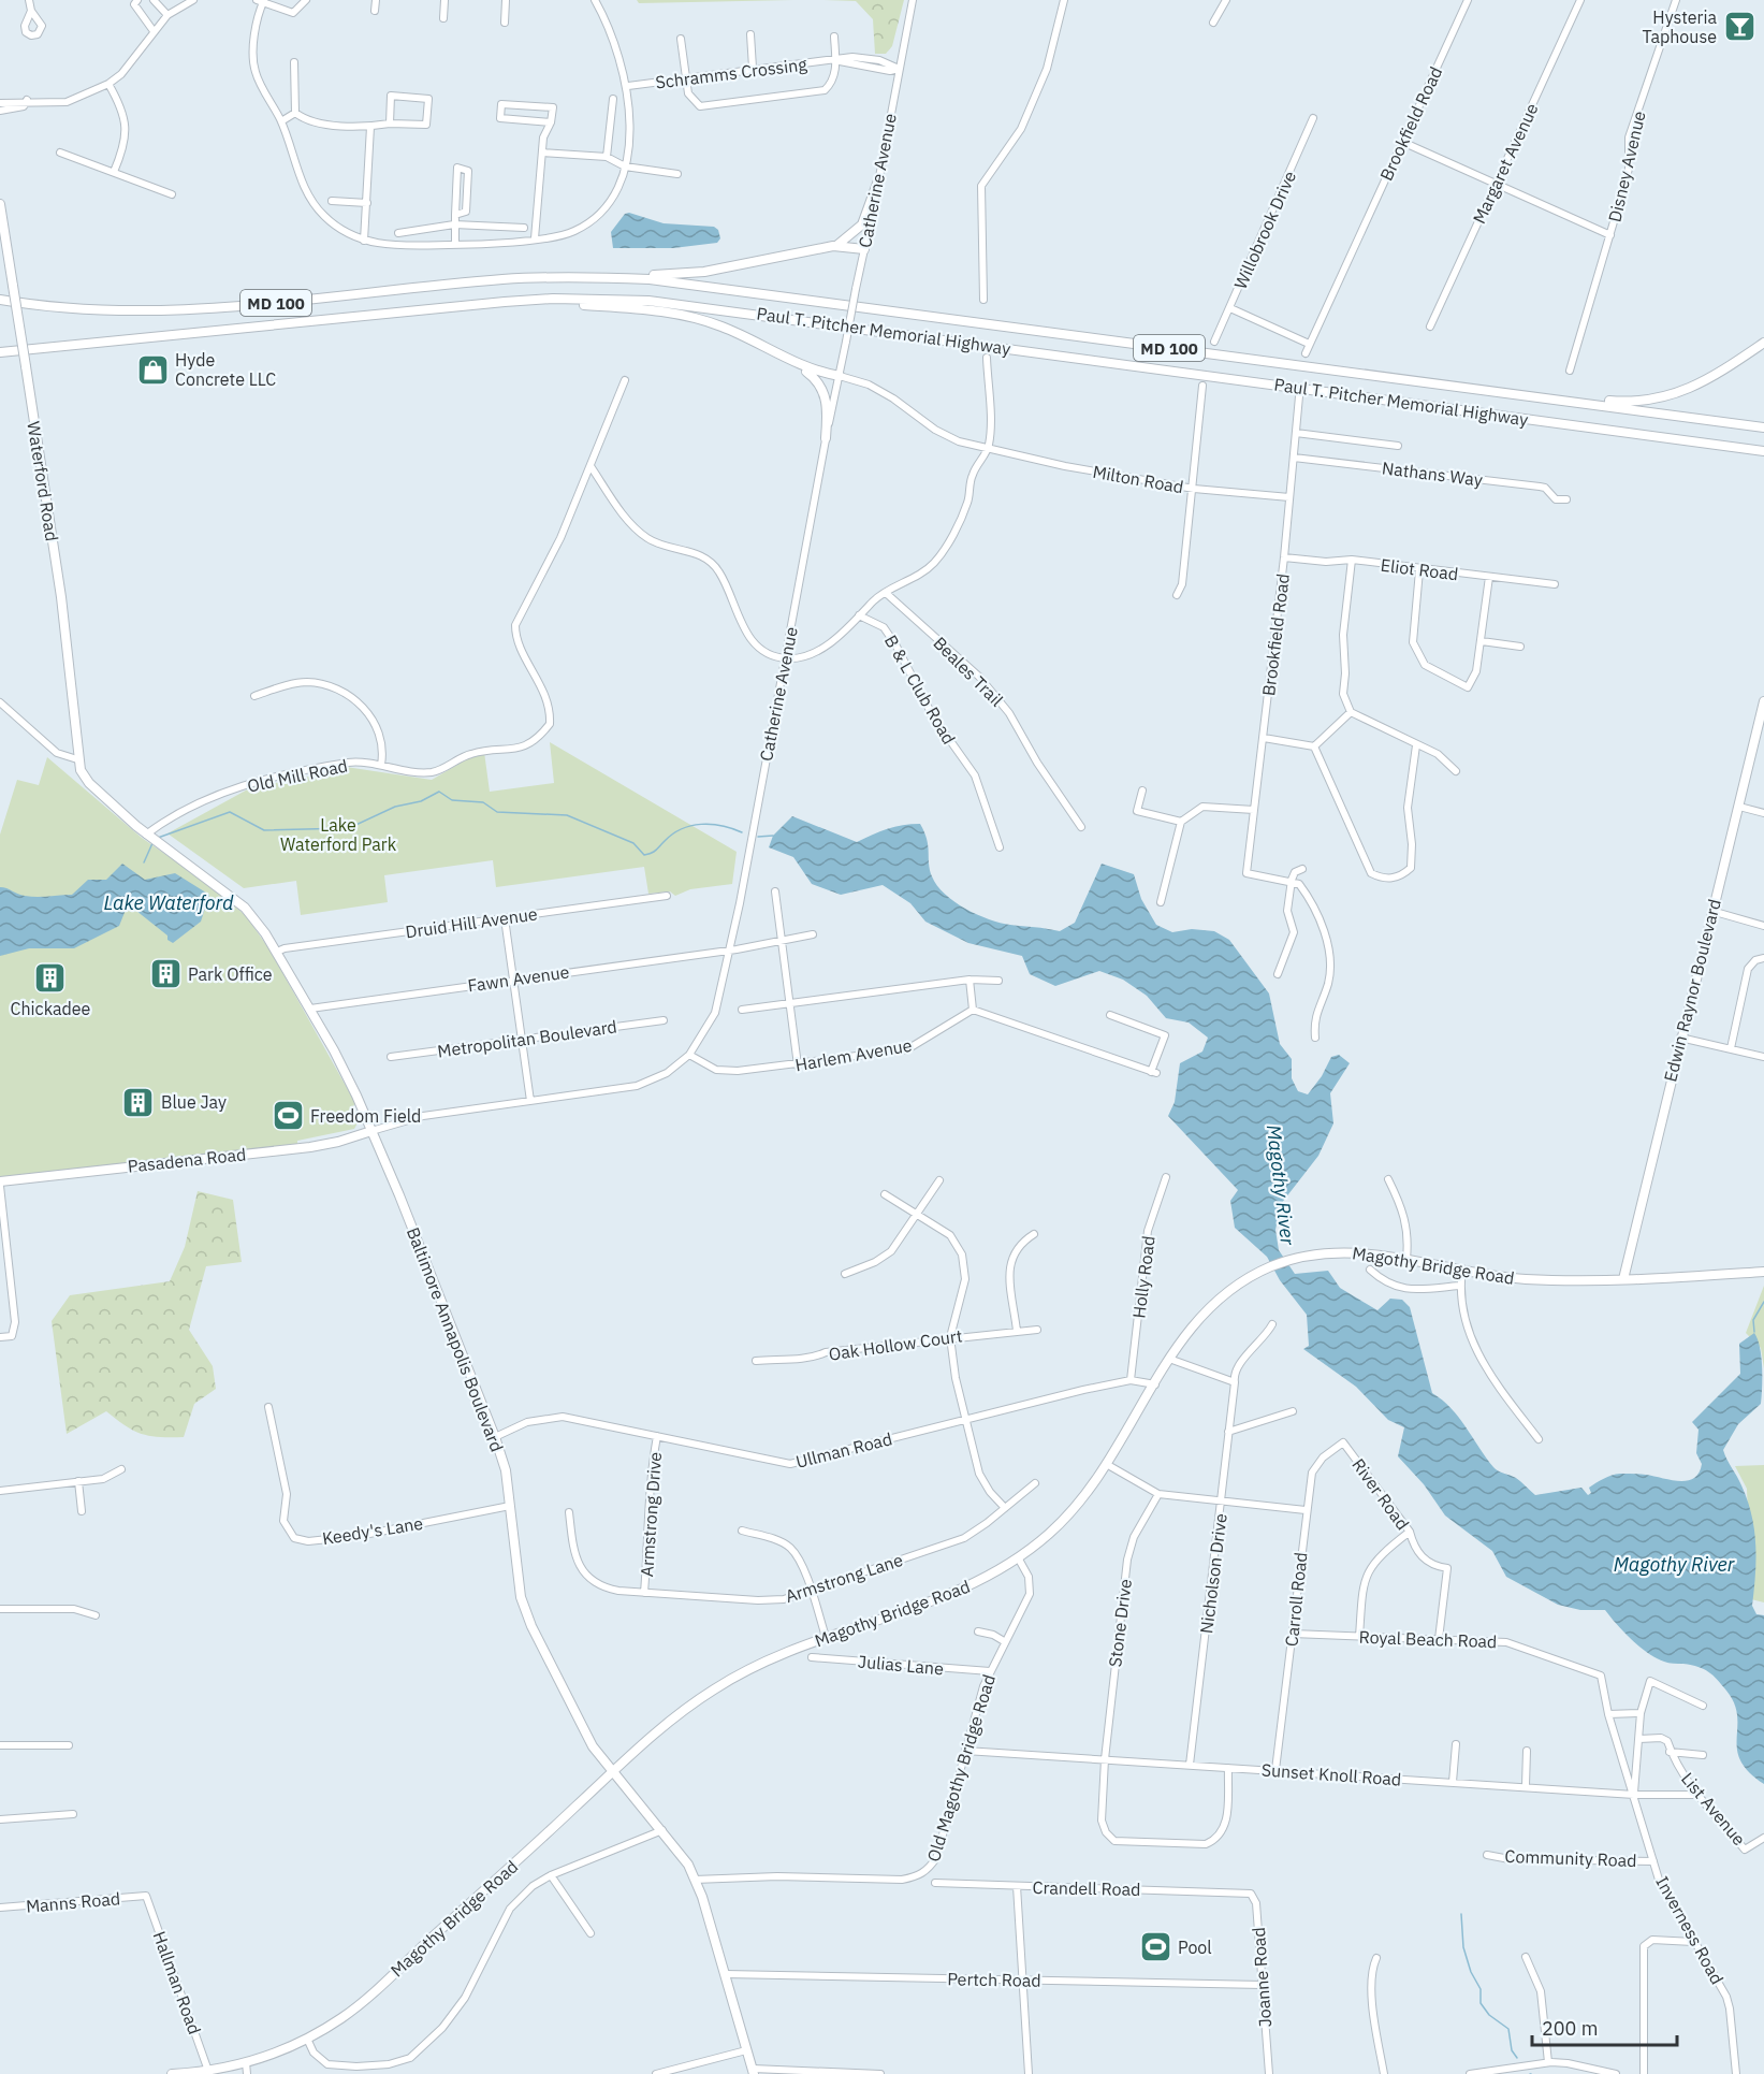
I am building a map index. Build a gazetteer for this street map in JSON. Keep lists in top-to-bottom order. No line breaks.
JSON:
{"streets":{"highway":["MD 100","Paul T. Pitcher Memorial Highway"],"main road":["Waterford Road","Edwin Raynor Boulevard","Pasadena Road","Magothy Bridge Road","Baltimore Annapolis Boulevard"],"street":["Schramms Crossing","Brookfield Road","Margaret Avenue","Disney Avenue","Catherine Avenue","Willobrook Drive","Nathans Way","Milton Road","Eliot Road","Beales Trail","B & L Club Road","Old Mill Road","Druid Hill Avenue","Fawn Avenue","Metropolitan Boulevard","Harlem Avenue","Holly Road","Oak Hollow Court","Ullman Road","River Road","Armstrong Drive","Keedy's Lane","Nicholson Drive","Armstrong Lane","Carroll Road","Stone Drive","Royal Beach Road","Julias Lane","Old Magothy Bridge Road","Sunset Knoll Road","List Avenue","Community Road","Crandell Road","Manns Road","Inverness Road","Joanne Road","Pertch Road","Hallman Road"]},"crossings":[["Schramms Crossing","Catherine Avenue"],["Brookfield Road","Nathans Way"],["Brookfield Road","Milton Road"],["Brookfield Road","Eliot Road"],["Catherine Avenue","Milton Road"],["Catherine Avenue","Fawn Avenue"],["Catherine Avenue","Harlem Avenue"],["Catherine Avenue","Pasadena Road"],["Catherine Avenue","Baltimore Annapolis Boulevard"],["Waterford Road","Baltimore Annapolis Boulevard"],["Old Mill Road","Baltimore Annapolis Boulevard"],["Druid Hill Avenue","Baltimore Annapolis Boulevard"],["Fawn Avenue","Baltimore Annapolis Boulevard"],["Edwin Raynor Boulevard","Magothy Bridge Road"],["Pasadena Road","Baltimore Annapolis Boulevard"],["Magothy Bridge Road","Baltimore Annapolis Boulevard"],["Magothy Bridge Road","Ullman Road"],["Magothy Bridge Road","Old Magothy Bridge Road"],["Magothy Bridge Road","Hallman Road"],["Holly Road","Ullman Road"],["Baltimore Annapolis Boulevard","Ullman Road"],["Baltimore Annapolis Boulevard","Keedy's Lane"],["Baltimore Annapolis Boulevard","Old Magothy Bridge Road"],["Baltimore Annapolis Boulevard","Pertch Road"],["Ullman Road","Armstrong Drive"],["River Road","Carroll Road"],["River Road","Royal Beach Road"],["Armstrong Drive","Armstrong Lane"],["Nicholson Drive","Sunset Knoll Road"],["Carroll Road","Royal Beach Road"],["Carroll Road","Sunset Knoll Road"],["Stone Drive","Sunset Knoll Road"],["Royal Beach Road","Inverness Road"],["Julias Lane","Old Magothy Bridge Road"],["Old Magothy Bridge Road","Sunset Knoll Road"],["Sunset Knoll Road","List Avenue"],["Sunset Knoll Road","Inverness Road"],["Community Road","Inverness Road"],["Crandell Road","Joanne Road"],["Manns Road","Hallman Road"],["Joanne Road","Pertch Road"]],"water":["Lake Waterford","Magothy River"],"parks":["Lake Waterford Park"],"places":{"bar":["Hysteria Taphouse"],"shop":["Hyde Concrete LLC"],"building":["Park Office","Chickadee","Blue Jay"],"sports":["Freedom Field","Pool"]},"scale_bar":"200 m"}
